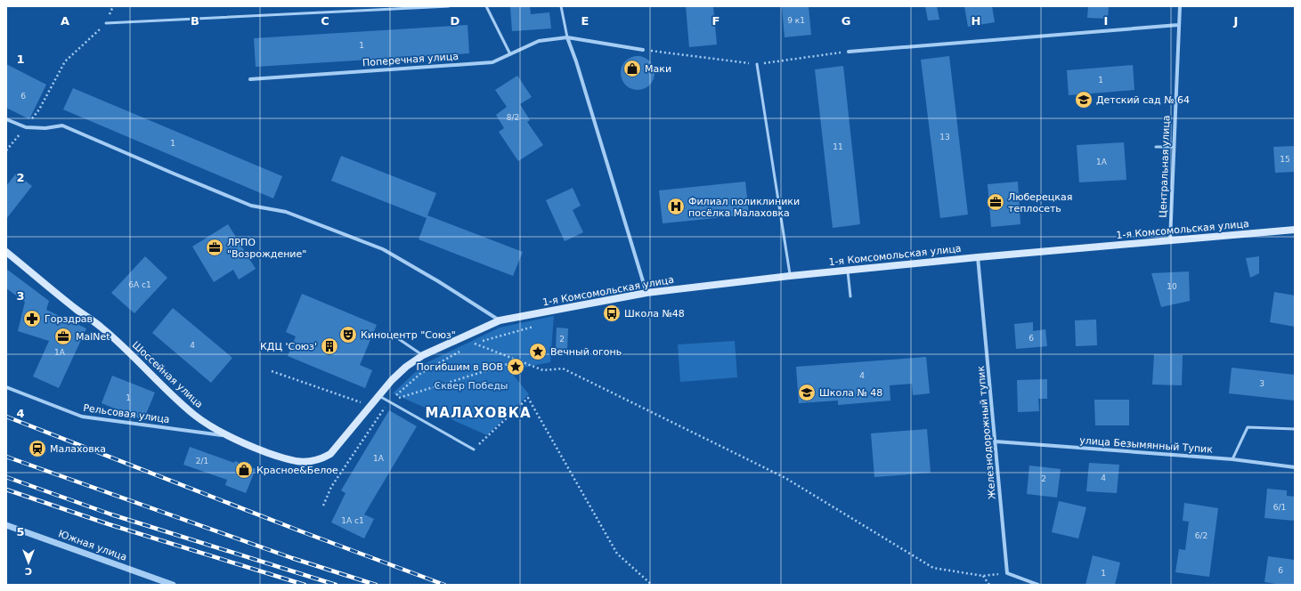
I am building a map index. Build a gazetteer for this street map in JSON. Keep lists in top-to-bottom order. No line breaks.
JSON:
{"streets":{"main road":["1-я Комсомольская улица","Шоссейная улица"],"street":["Поперечная улица","Центральная улица","Рельсовая улица","Железнодорожный тупик","улица Безымянный Тупик","Южная улица"]},"crossings":[["Центральная улица","1-я Комсомольская улица"],["1-я Комсомольская улица","Шоссейная улица"],["1-я Комсомольская улица","Железнодорожный тупик"],["Шоссейная улица","Рельсовая улица"],["Железнодорожный тупик","улица Безымянный Тупик"]],"districts":["МАЛАХОВКА"],"parks":["Сквер Победы"],"places":{"shop":["Маки","Красное&Белое"],"school or university":["Детский сад № 64","Школа № 48"],"office":["Люберецкая теплосеть","ЛРПО \"Возрождение\"","MalNet"],"hospital":["Филиал поликлиники посёлка Малаховка"],"bus stop":["Школа №48"],"pharmacy":["Горздрав"],"theatre":["Киноцентр \"Союз\""],"building":["КДЦ 'Союз'"],"place":["Вечный огонь","Погибшим в ВОВ"],"station":["Малаховка"]},"house_numbers":["9 к1","1","1","6","8/2","13","1","11","15","1А","6А с1","10","6","2","4","1А","4","3","1","1А","2/1","4","2","6/1","1А с1","6/2","6","1"],"north":"bottom","grid":{"columns":["A","B","C","D","E","F","G","H","I","J"],"rows":["1","2","3","4","5"]}}
